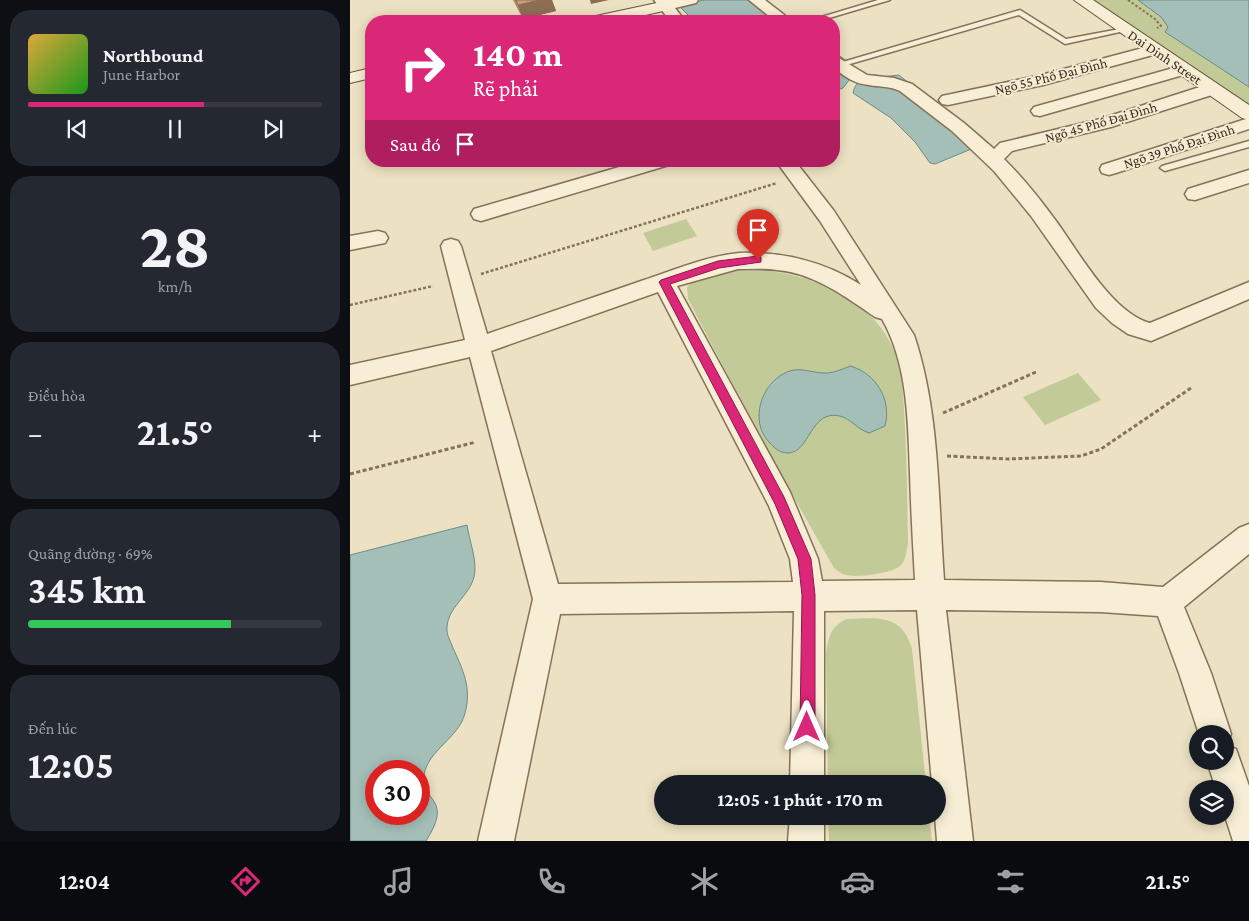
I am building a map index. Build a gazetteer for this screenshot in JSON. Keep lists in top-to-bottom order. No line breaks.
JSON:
{"streets":{"street":["Dai Dinh Street","Ngõ 55 Phố Đại Đình","Ngõ 45 Phố Đại Đình","Ngõ 39 Phố Đại Đình"]},"crossings":[["Dai Dinh Street","Ngõ 55 Phố Đại Đình"],["Dai Dinh Street","Ngõ 45 Phố Đại Đình"]],"page":{"turn":["140 m","Rẽ phải"],"song":["Northbound","June Harbor"],"then":"Sau đó","tile":[["28","km/h"],"Điều hòa",["Quãng đường · 69%","345 km"],["Đến lúc","12:05"]],"heat":["−","21.5°","+"],"limit":"30","trip":"12:05 · 1 phút · 170 m","tabs":["12:04","21.5°"]}}
